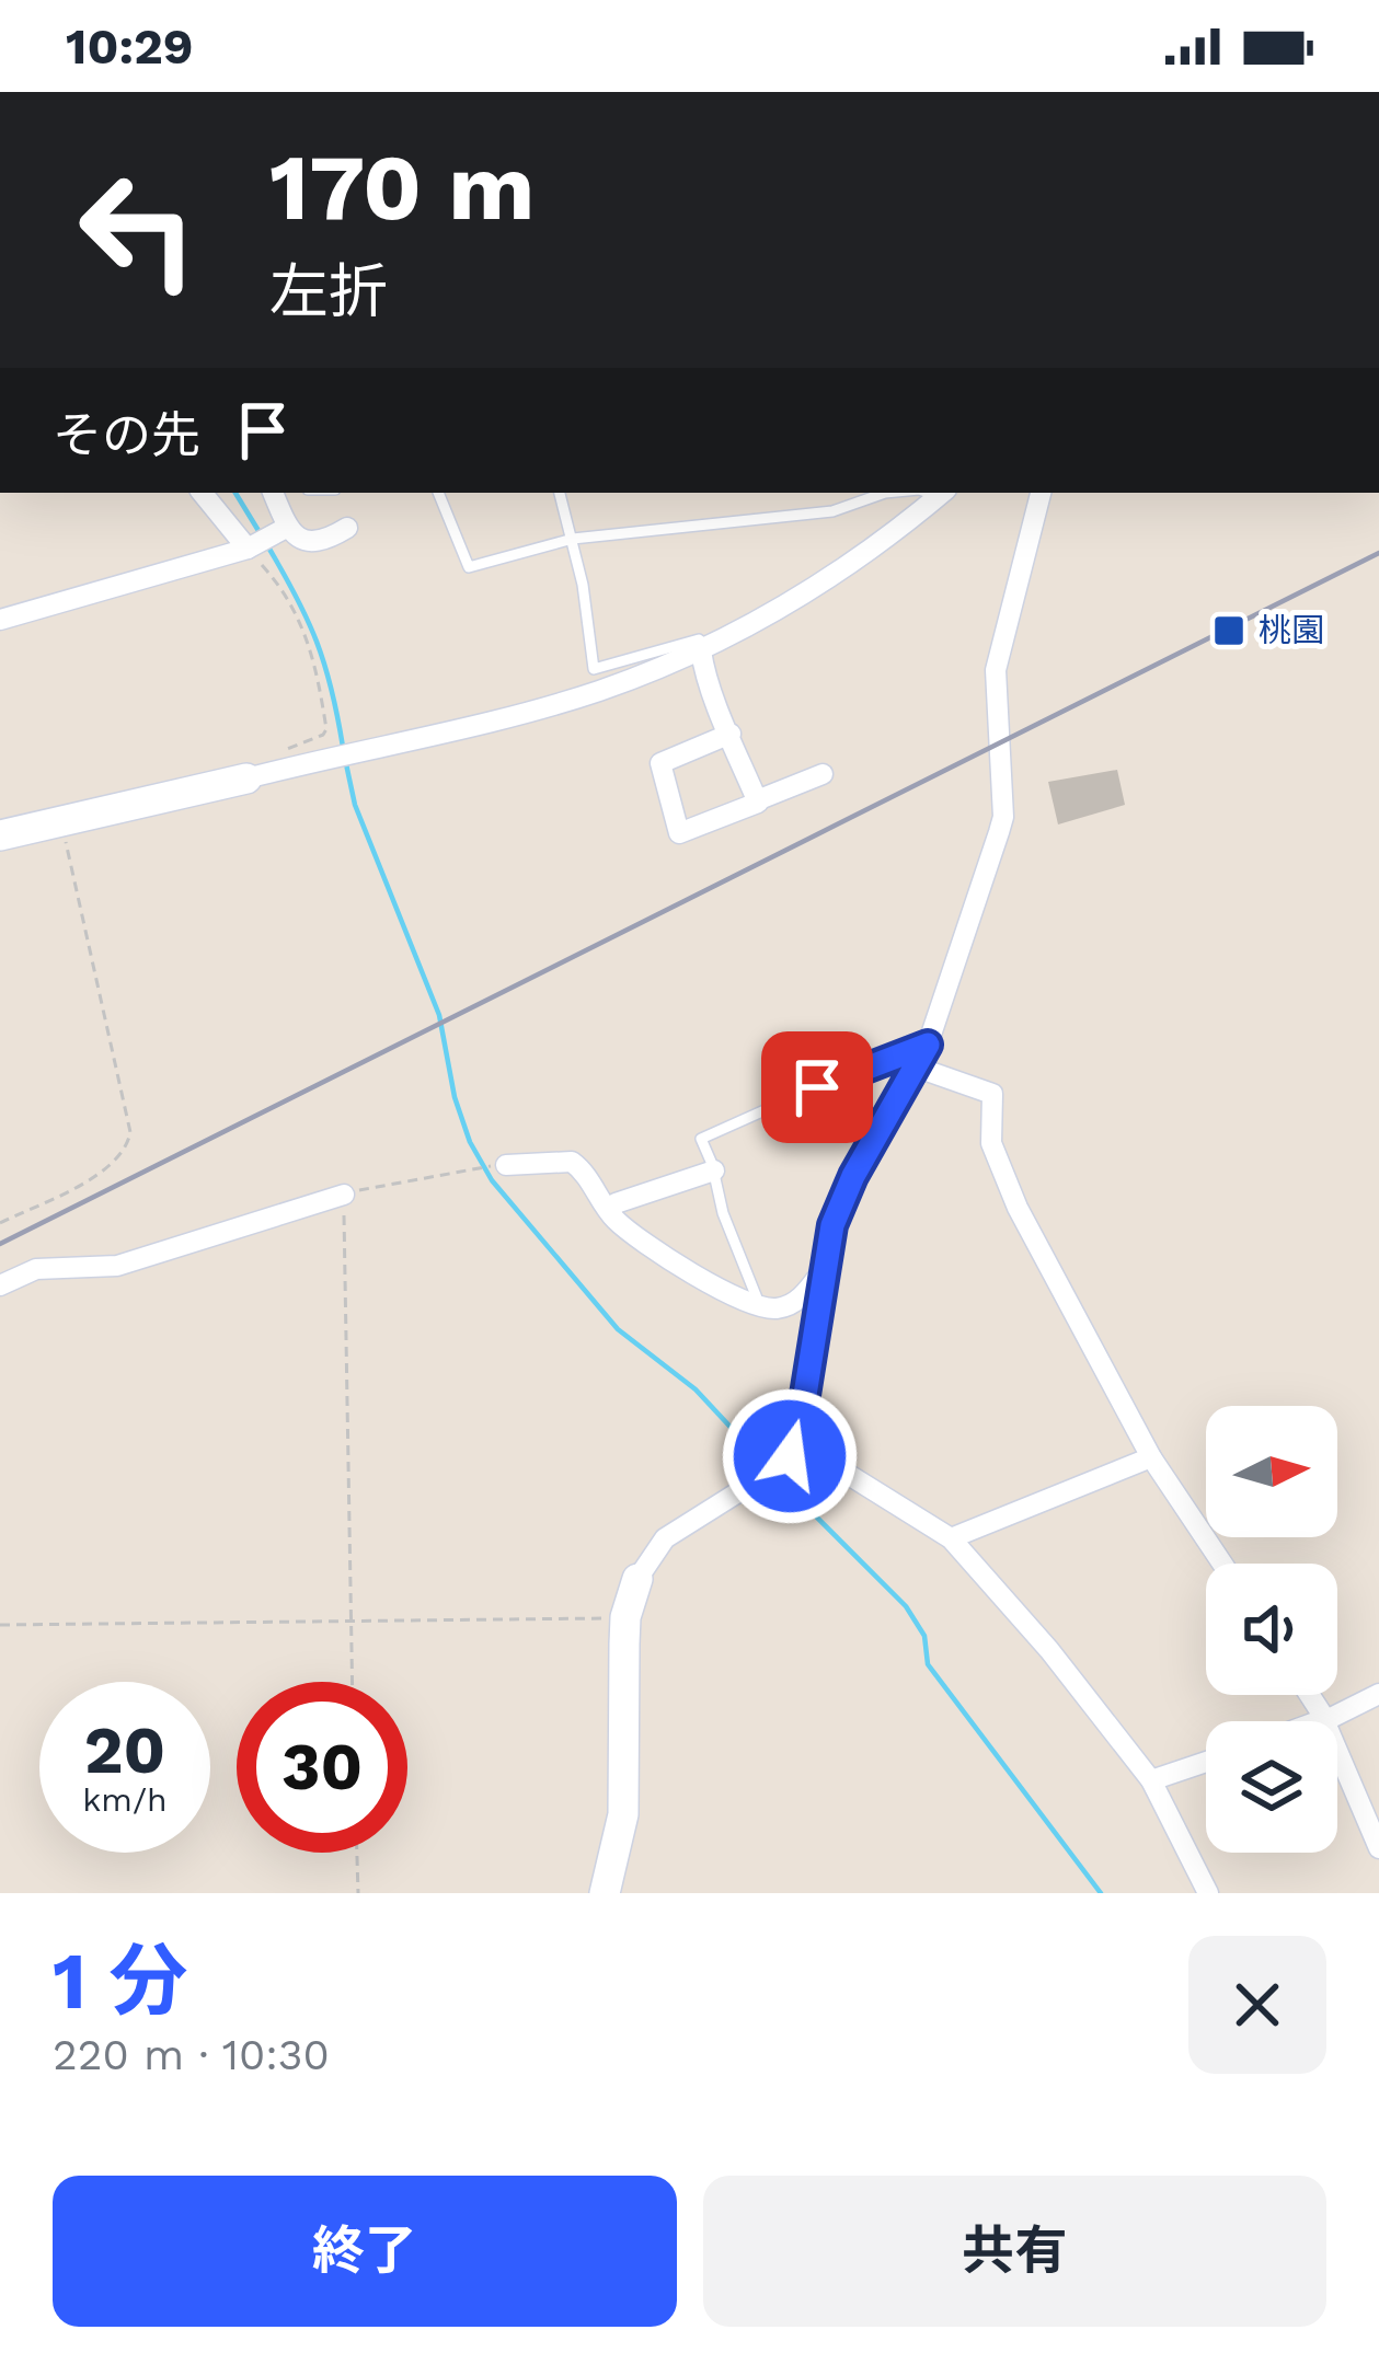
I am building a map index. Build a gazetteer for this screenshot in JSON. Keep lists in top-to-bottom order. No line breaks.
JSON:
{"places":{"transit":["桃園"]},"north":"right","page":{"status":"10:29","turn":["170 m","左折"],"then":"その先","speed":"20 km/h","limit":"30","heading":["1 分","220 m · 10:30"],"buttons":["終了","共有"]}}
